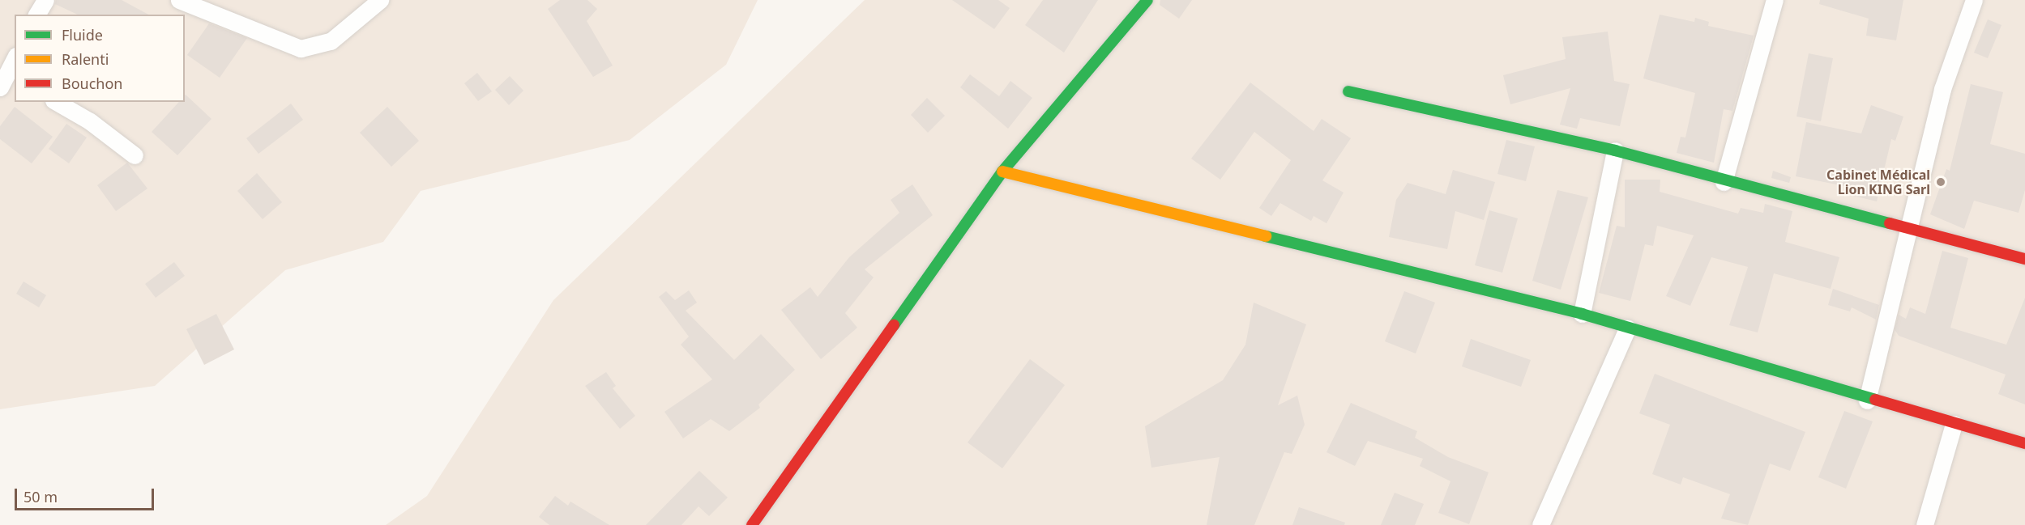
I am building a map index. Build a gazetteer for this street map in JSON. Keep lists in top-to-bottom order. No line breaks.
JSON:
{"places":["Cabinet Médical Lion KING Sarl"],"legend":["Fluide","Ralenti","Bouchon"],"scale_bar":"50 m"}
